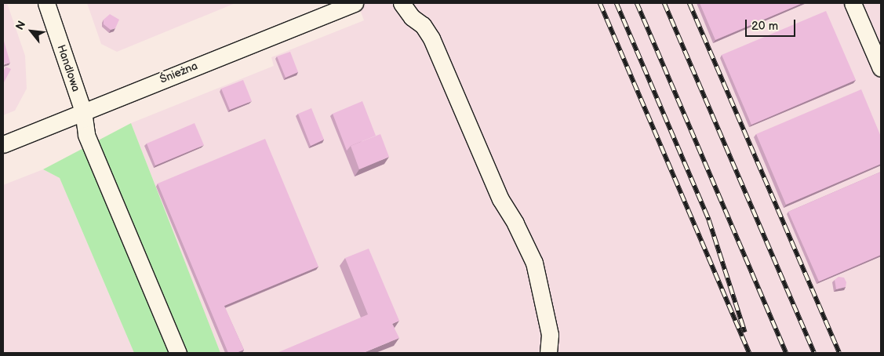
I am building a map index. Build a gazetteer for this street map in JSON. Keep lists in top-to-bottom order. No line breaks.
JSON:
{"streets":{"street":["Handlowa","Śnieżna"]},"crossings":[["Handlowa","Śnieżna"]],"scale_bar":"20 m","north":"top left"}
